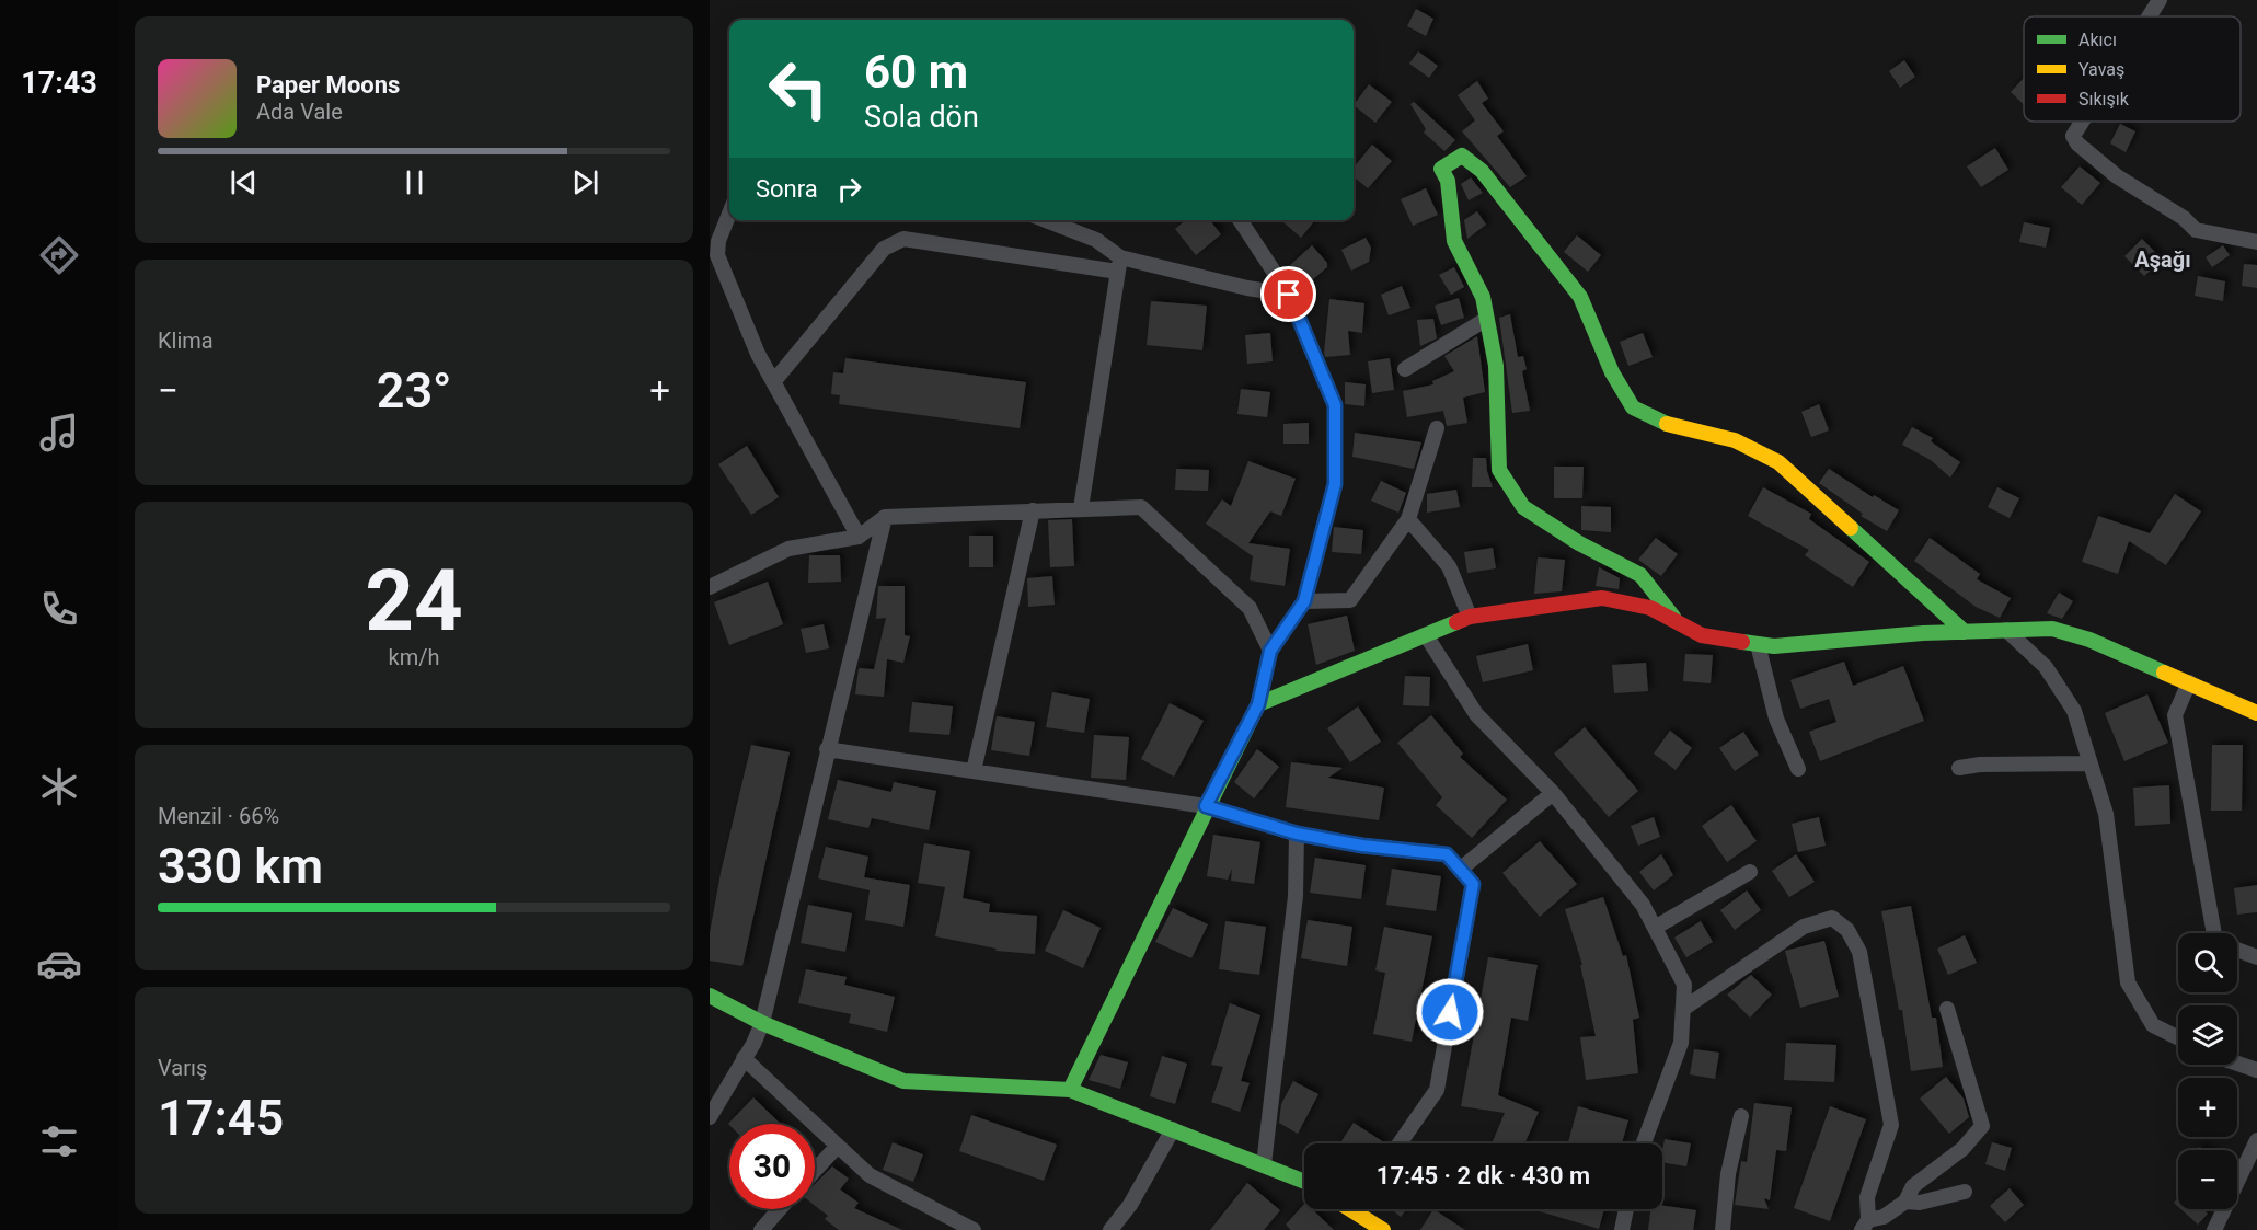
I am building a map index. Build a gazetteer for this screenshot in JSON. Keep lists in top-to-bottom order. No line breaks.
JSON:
{"districts":["Aşağı"],"legend":["Akıcı","Yavaş","Sıkışık"],"page":{"tabs":"17:43","turn":["60 m","Sola dön"],"song":["Paper Moons","Ada Vale"],"then":"Sonra","tile":["Klima",["24","km/h"],["Menzil · 66%","330 km"],["Varış","17:45"]],"heat":["−","23°","+"],"map_buttons":["+","−"],"limit":"30","trip":"17:45 · 2 dk · 430 m"}}
